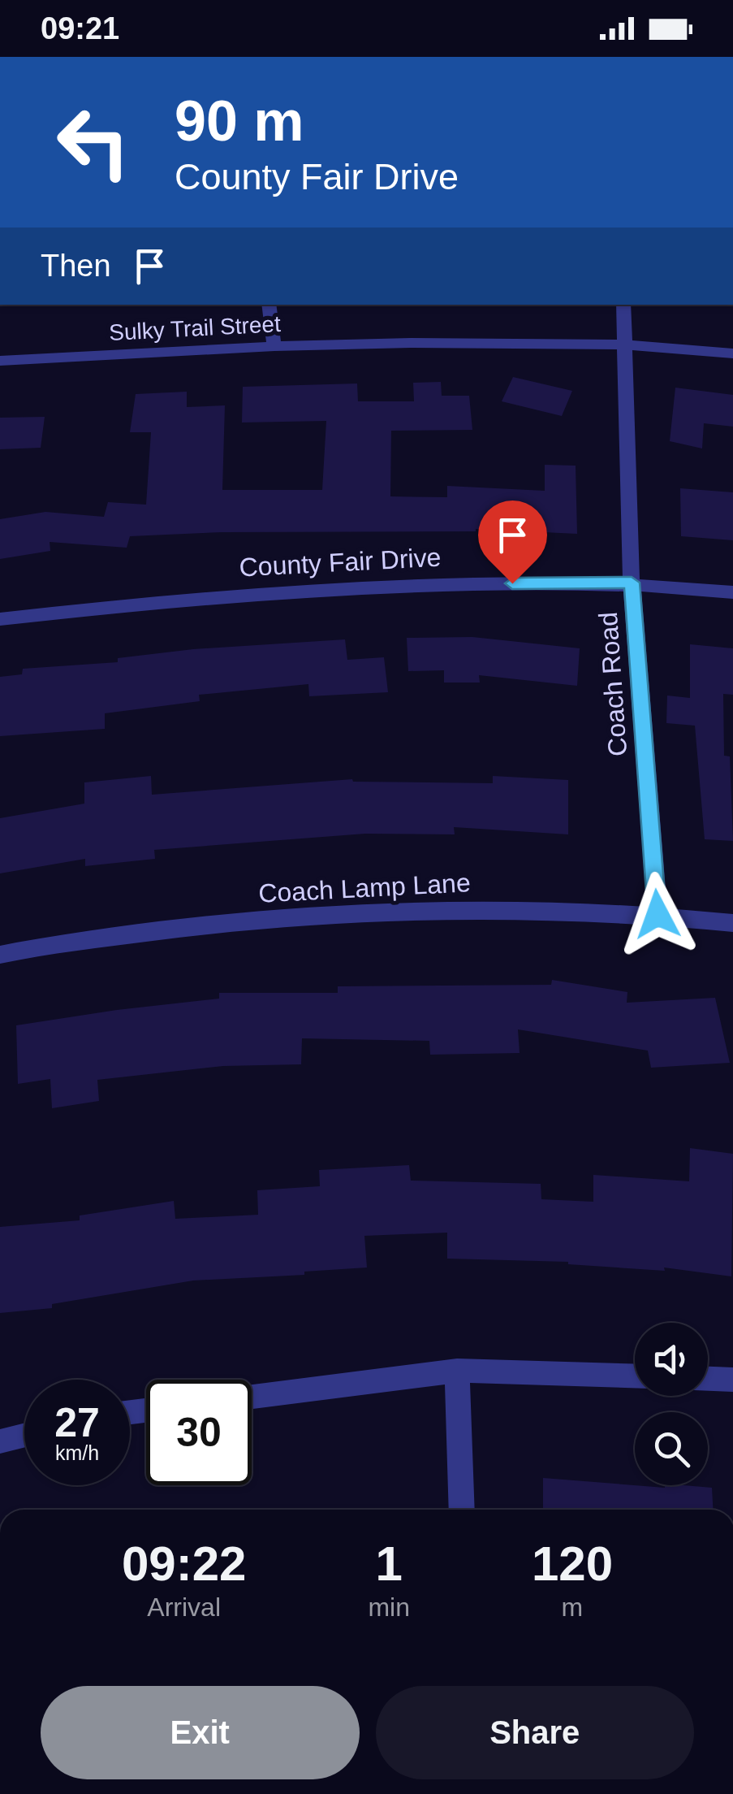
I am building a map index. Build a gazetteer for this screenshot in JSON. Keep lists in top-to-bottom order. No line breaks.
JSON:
{"streets":{"street":["Sulky Trail Street","County Fair Drive","Coach Road","Coach Lamp Lane"]},"crossings":[["Sulky Trail Street","Coach Road"],["County Fair Drive","Coach Road"],["Coach Road","Coach Lamp Lane"]],"page":{"status":"09:21","turn":["90 m","County Fair Drive"],"then":"Then","speed":"27 km/h","limit":"30","eta":["09:22","Arrival","1","min","120","m"],"buttons":["Exit","Share"]}}
